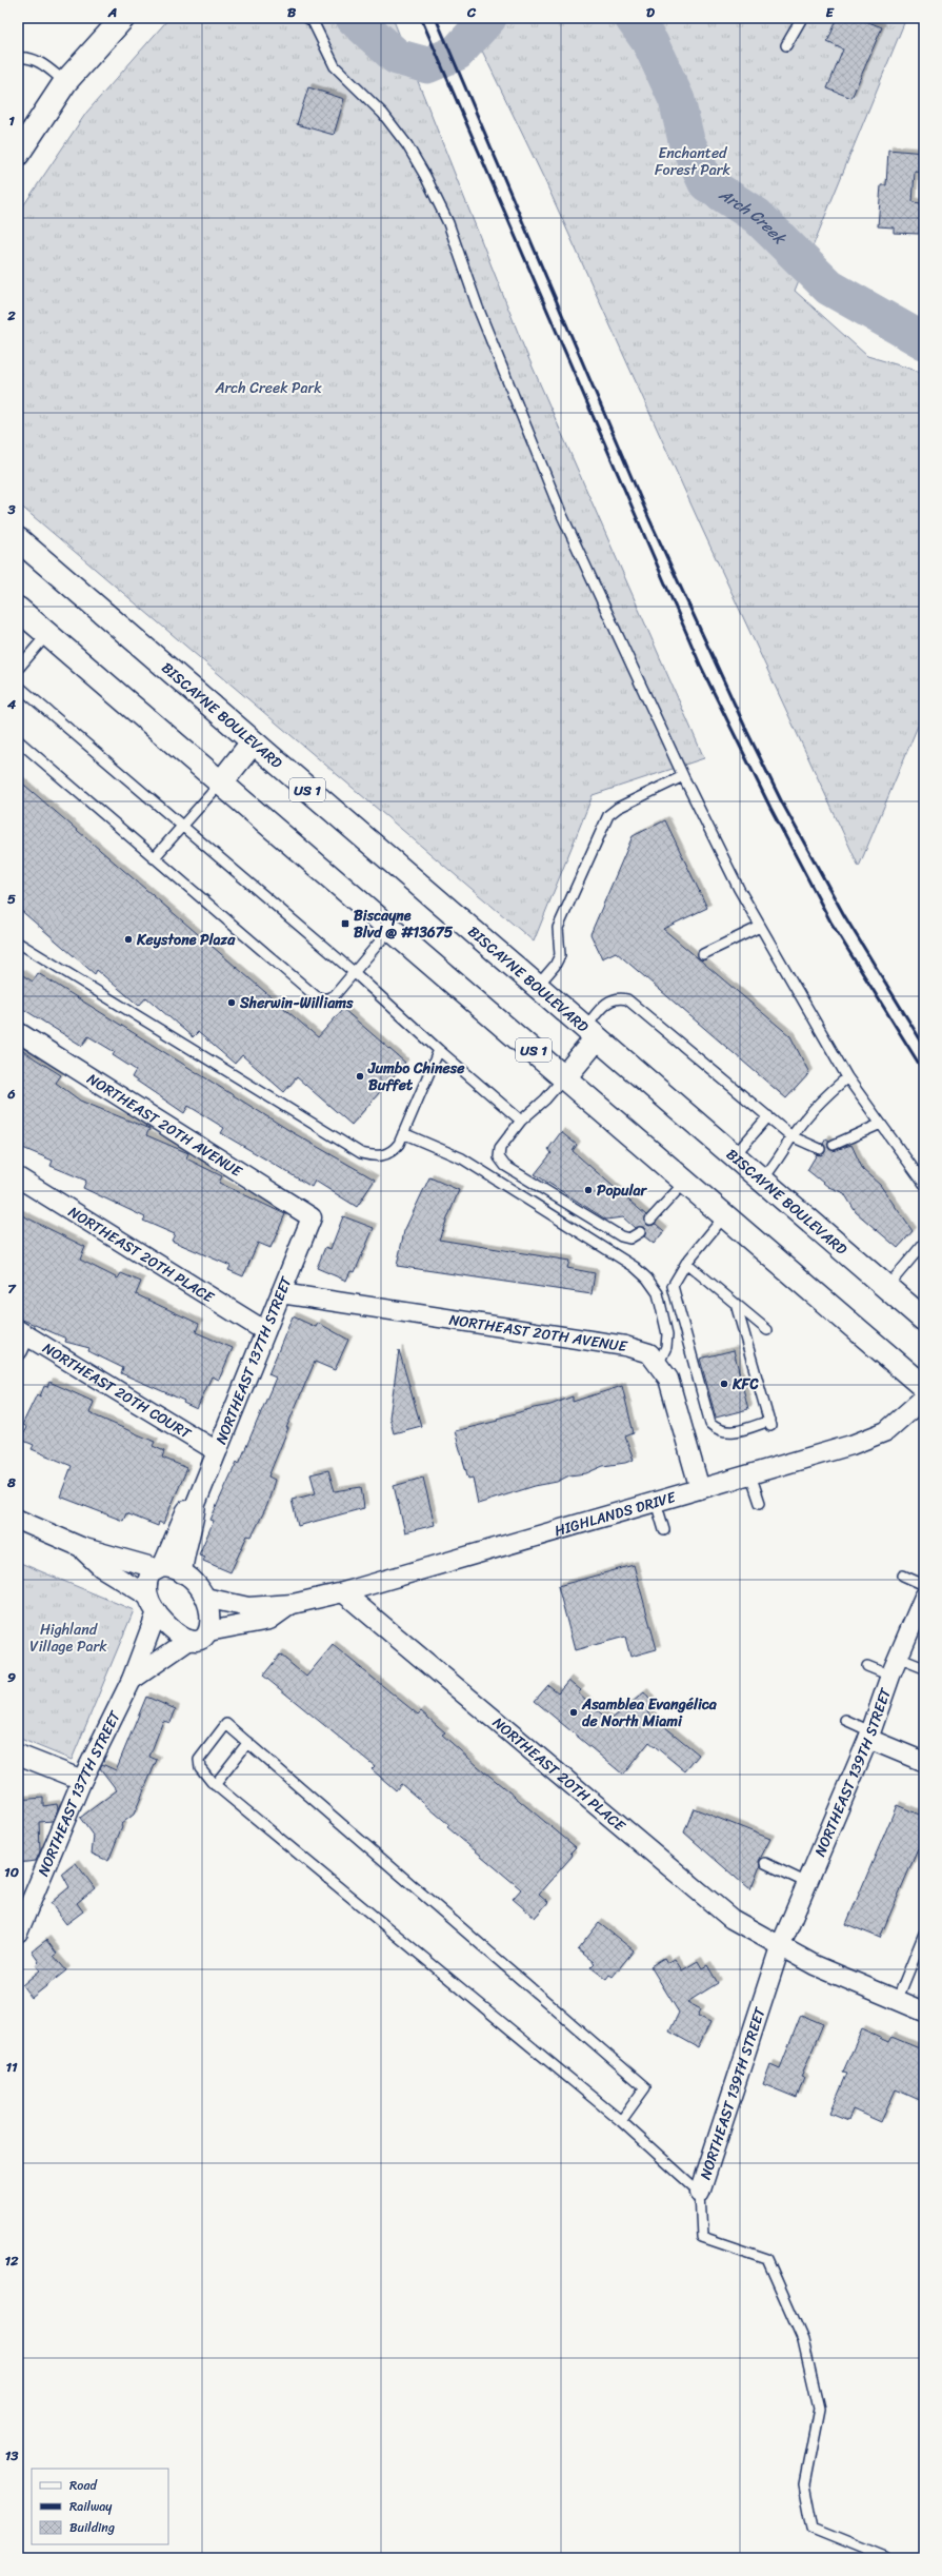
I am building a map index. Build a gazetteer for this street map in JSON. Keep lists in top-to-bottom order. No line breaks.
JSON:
{"streets":{"main road":["BISCAYNE BOULEVARD","US 1"],"street":["NORTHEAST 20TH AVENUE","NORTHEAST 20TH PLACE","NORTHEAST 137TH STREET","NORTHEAST 20TH COURT","HIGHLANDS DRIVE","NORTHEAST 139TH STREET"]},"crossings":[["NORTHEAST 20TH AVENUE","NORTHEAST 137TH STREET"],["NORTHEAST 20TH AVENUE","HIGHLANDS DRIVE"],["NORTHEAST 20TH PLACE","NORTHEAST 137TH STREET"],["NORTHEAST 20TH PLACE","HIGHLANDS DRIVE"],["NORTHEAST 20TH PLACE","NORTHEAST 139TH STREET"],["NORTHEAST 137TH STREET","NORTHEAST 20TH COURT"],["NORTHEAST 137TH STREET","HIGHLANDS DRIVE"]],"water":["Arch Creek"],"parks":["Enchanted Forest Park","Arch Creek Park","Highland Village Park"],"places":{"transit":["Biscayne Blvd @ #13675"],"other":["Keystone Plaza","Sherwin-Williams","Jumbo Chinese Buffet","Popular","KFC","Asamblea Evangélica de North Miami"]},"legend":["Road","Railway","Building"],"grid":{"columns":["A","B","C","D","E"],"rows":["1","2","3","4","5","6","7","8","9","10","11","12","13"]}}
